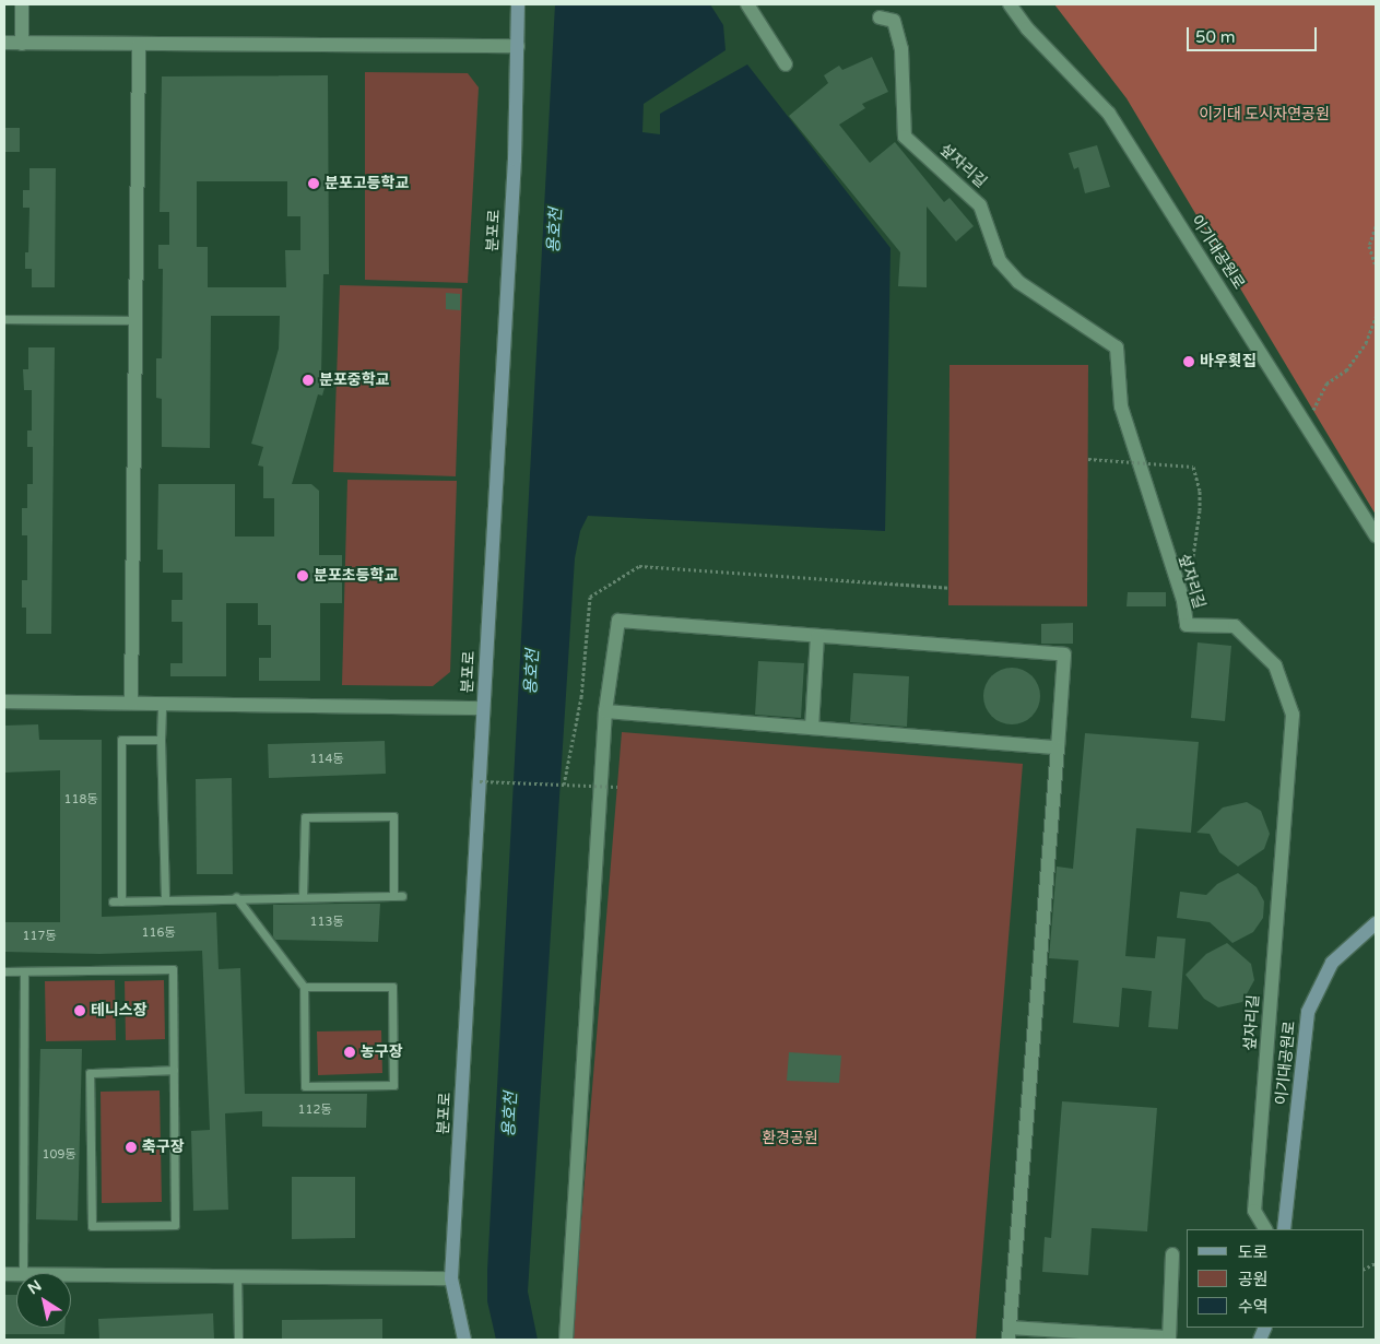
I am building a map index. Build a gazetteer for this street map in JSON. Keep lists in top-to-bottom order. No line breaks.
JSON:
{"streets":{"main road":["분포로","이기대공원로"],"street":["섶자리길"]},"water":["용호천"],"parks":["이기대 도시자연공원","환경공원"],"places":["분포고등학교","바우횟집","분포중학교","분포초등학교","테니스장","농구장","축구장"],"house_numbers":["114동","118동","113동","116동","117동","112동","109동"],"legend":["도로","공원","수역"],"scale_bar":"50 m","north":"top left"}
